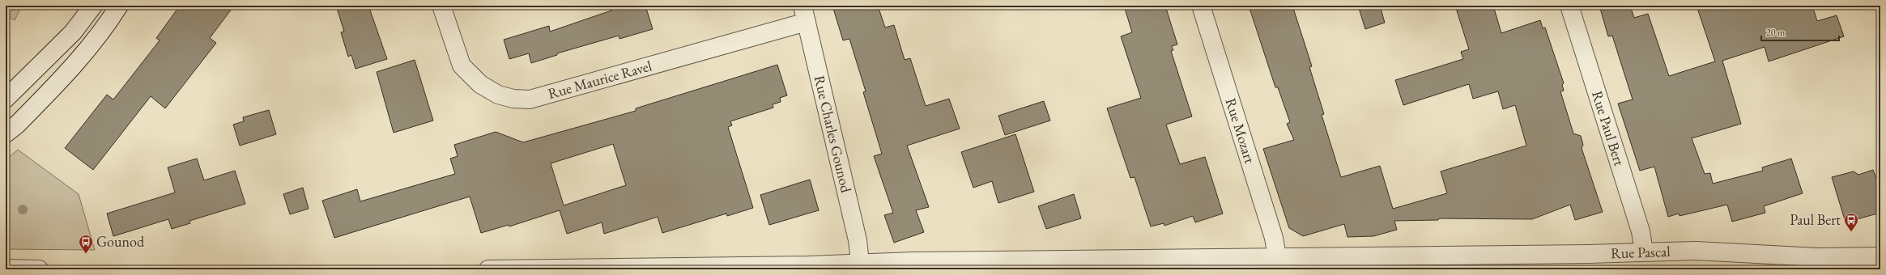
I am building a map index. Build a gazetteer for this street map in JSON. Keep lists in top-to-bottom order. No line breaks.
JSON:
{"streets":{"street":["Rue Maurice Ravel","Rue Paul Bert","Rue Mozart","Rue Charles Gounod","Rue Pascal"]},"crossings":[["Rue Maurice Ravel","Rue Charles Gounod"],["Rue Paul Bert","Rue Pascal"],["Rue Mozart","Rue Pascal"],["Rue Charles Gounod","Rue Pascal"]],"places":{"bus stop":["Paul Bert","Gounod"]},"scale_bar":"20 m"}
